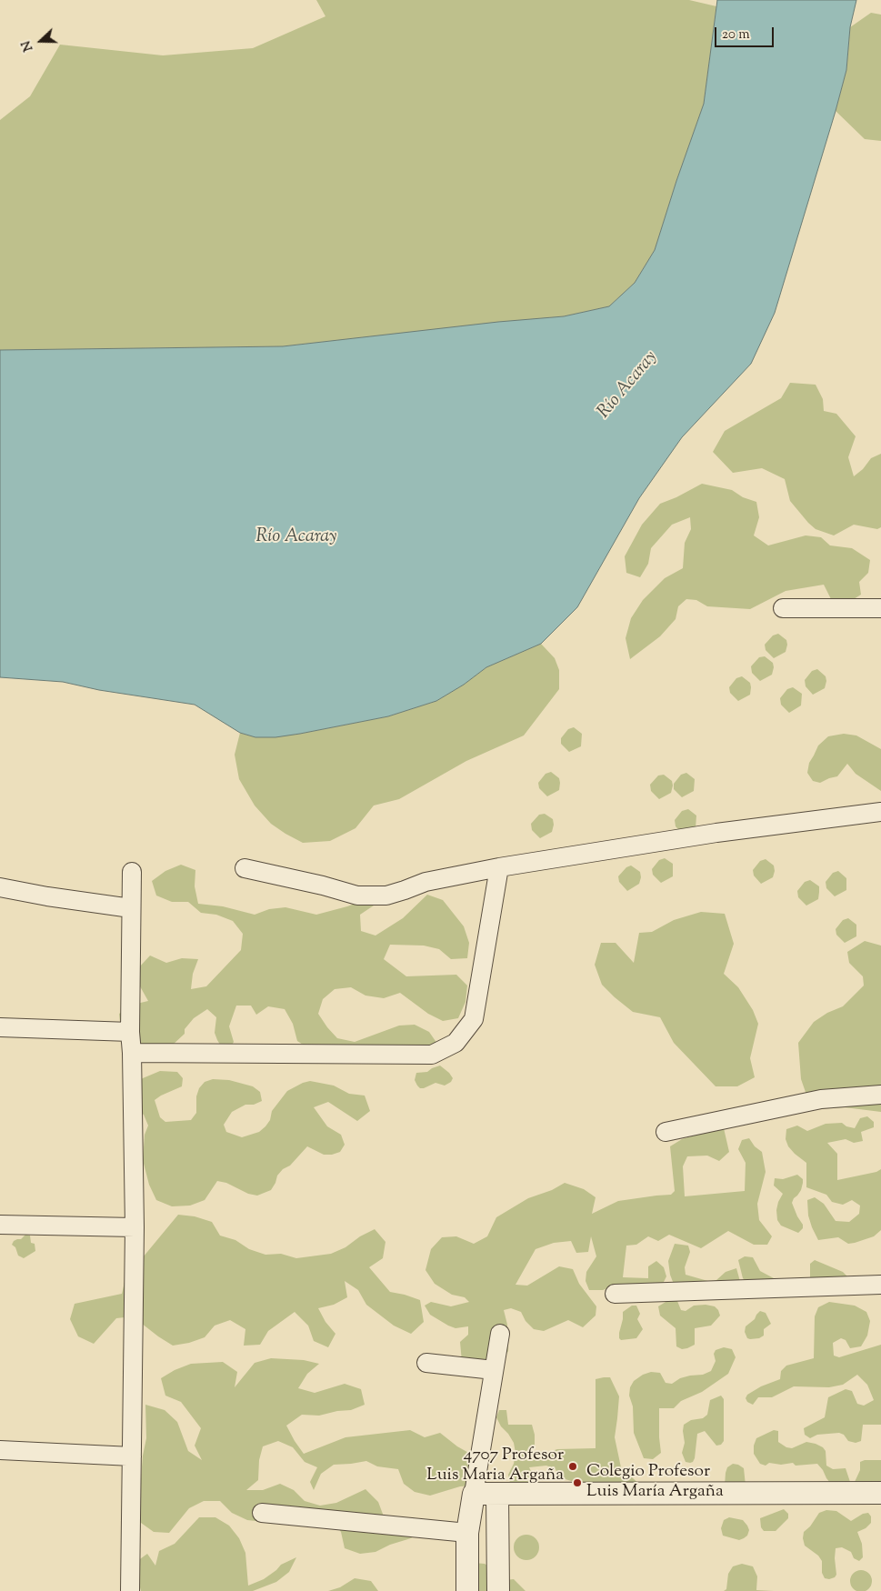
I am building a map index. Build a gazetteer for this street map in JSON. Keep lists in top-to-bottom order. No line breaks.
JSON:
{"water":["Río Acaray"],"places":["4707 Profesor Luis Maria Argaña","Colegio Profesor Luis María Argaña"],"scale_bar":"20 m","north":"left"}
